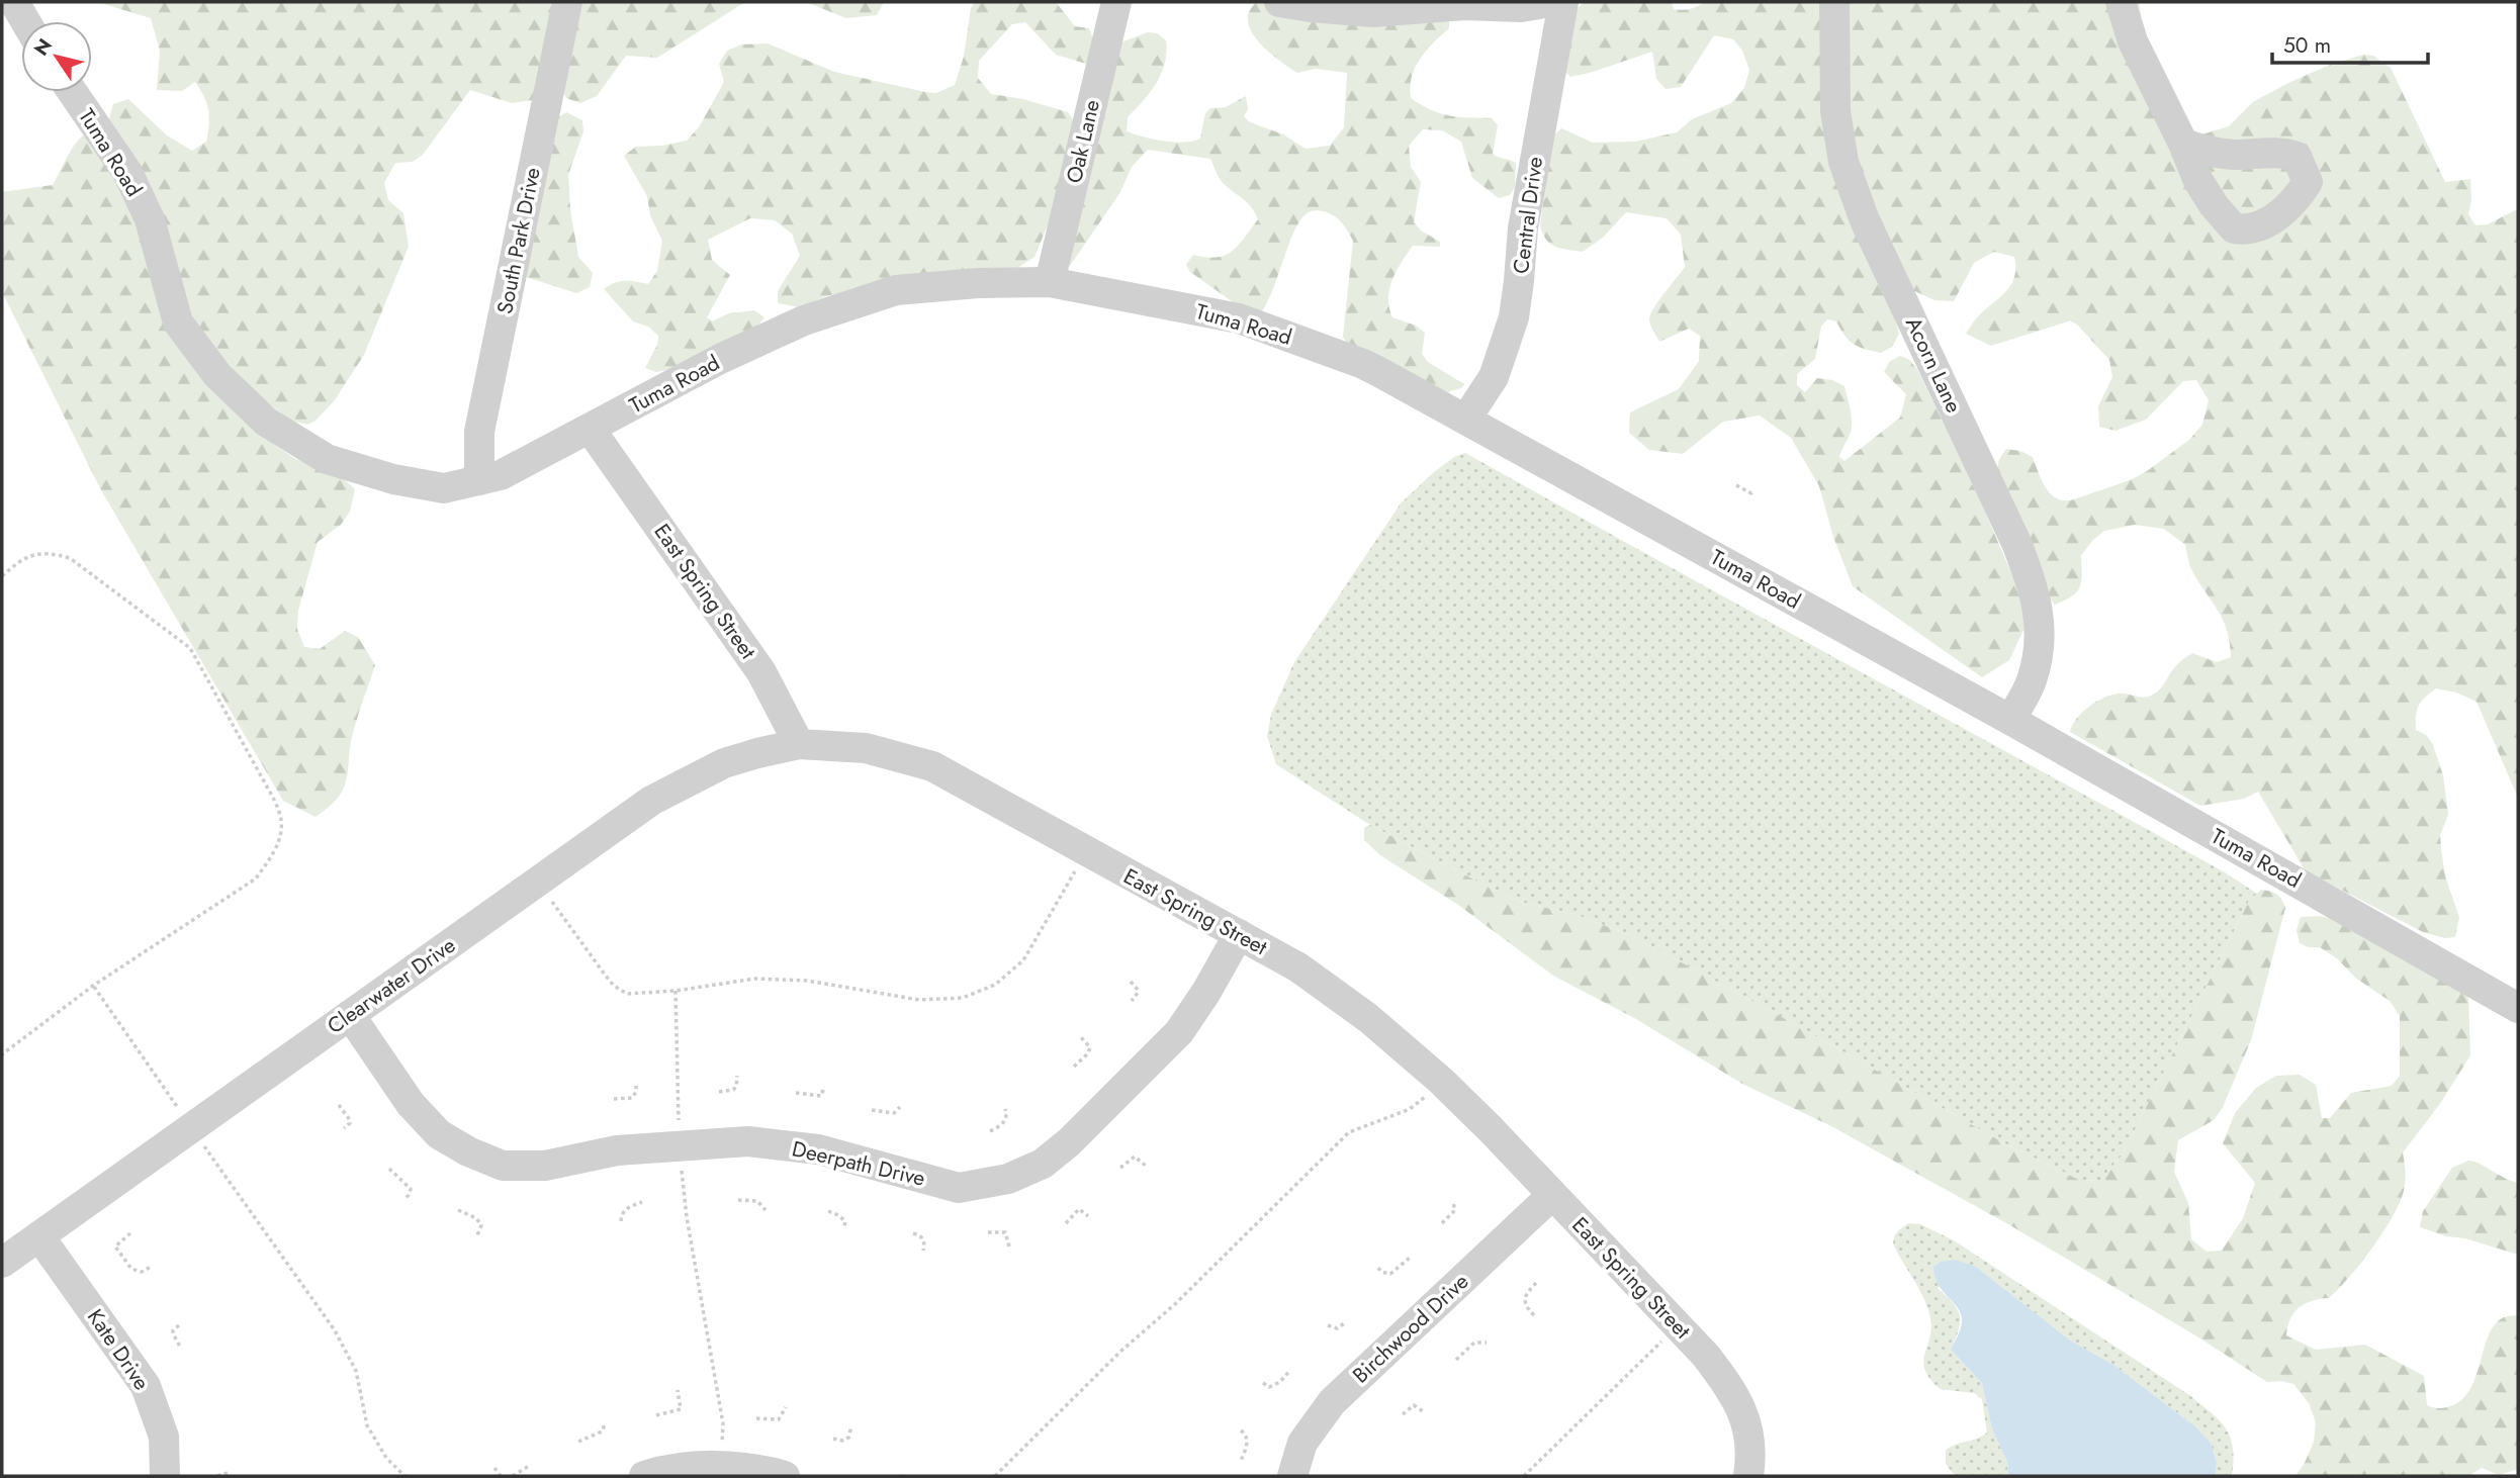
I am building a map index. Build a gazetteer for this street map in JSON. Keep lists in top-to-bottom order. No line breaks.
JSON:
{"streets":{"street":["Oak Lane","Tuma Road","Central Drive","South Park Drive","Acorn Lane","East Spring Street","Clearwater Drive","Deerpath Drive","Birchwood Drive","Kate Drive"]},"crossings":[["Oak Lane","Tuma Road"],["Tuma Road","Central Drive"],["Tuma Road","South Park Drive"],["Tuma Road","Acorn Lane"],["Tuma Road","East Spring Street"],["East Spring Street","Clearwater Drive"],["East Spring Street","Deerpath Drive"],["East Spring Street","Birchwood Drive"],["Clearwater Drive","Deerpath Drive"],["Clearwater Drive","Kate Drive"]],"scale_bar":"50 m","north":"top left"}
